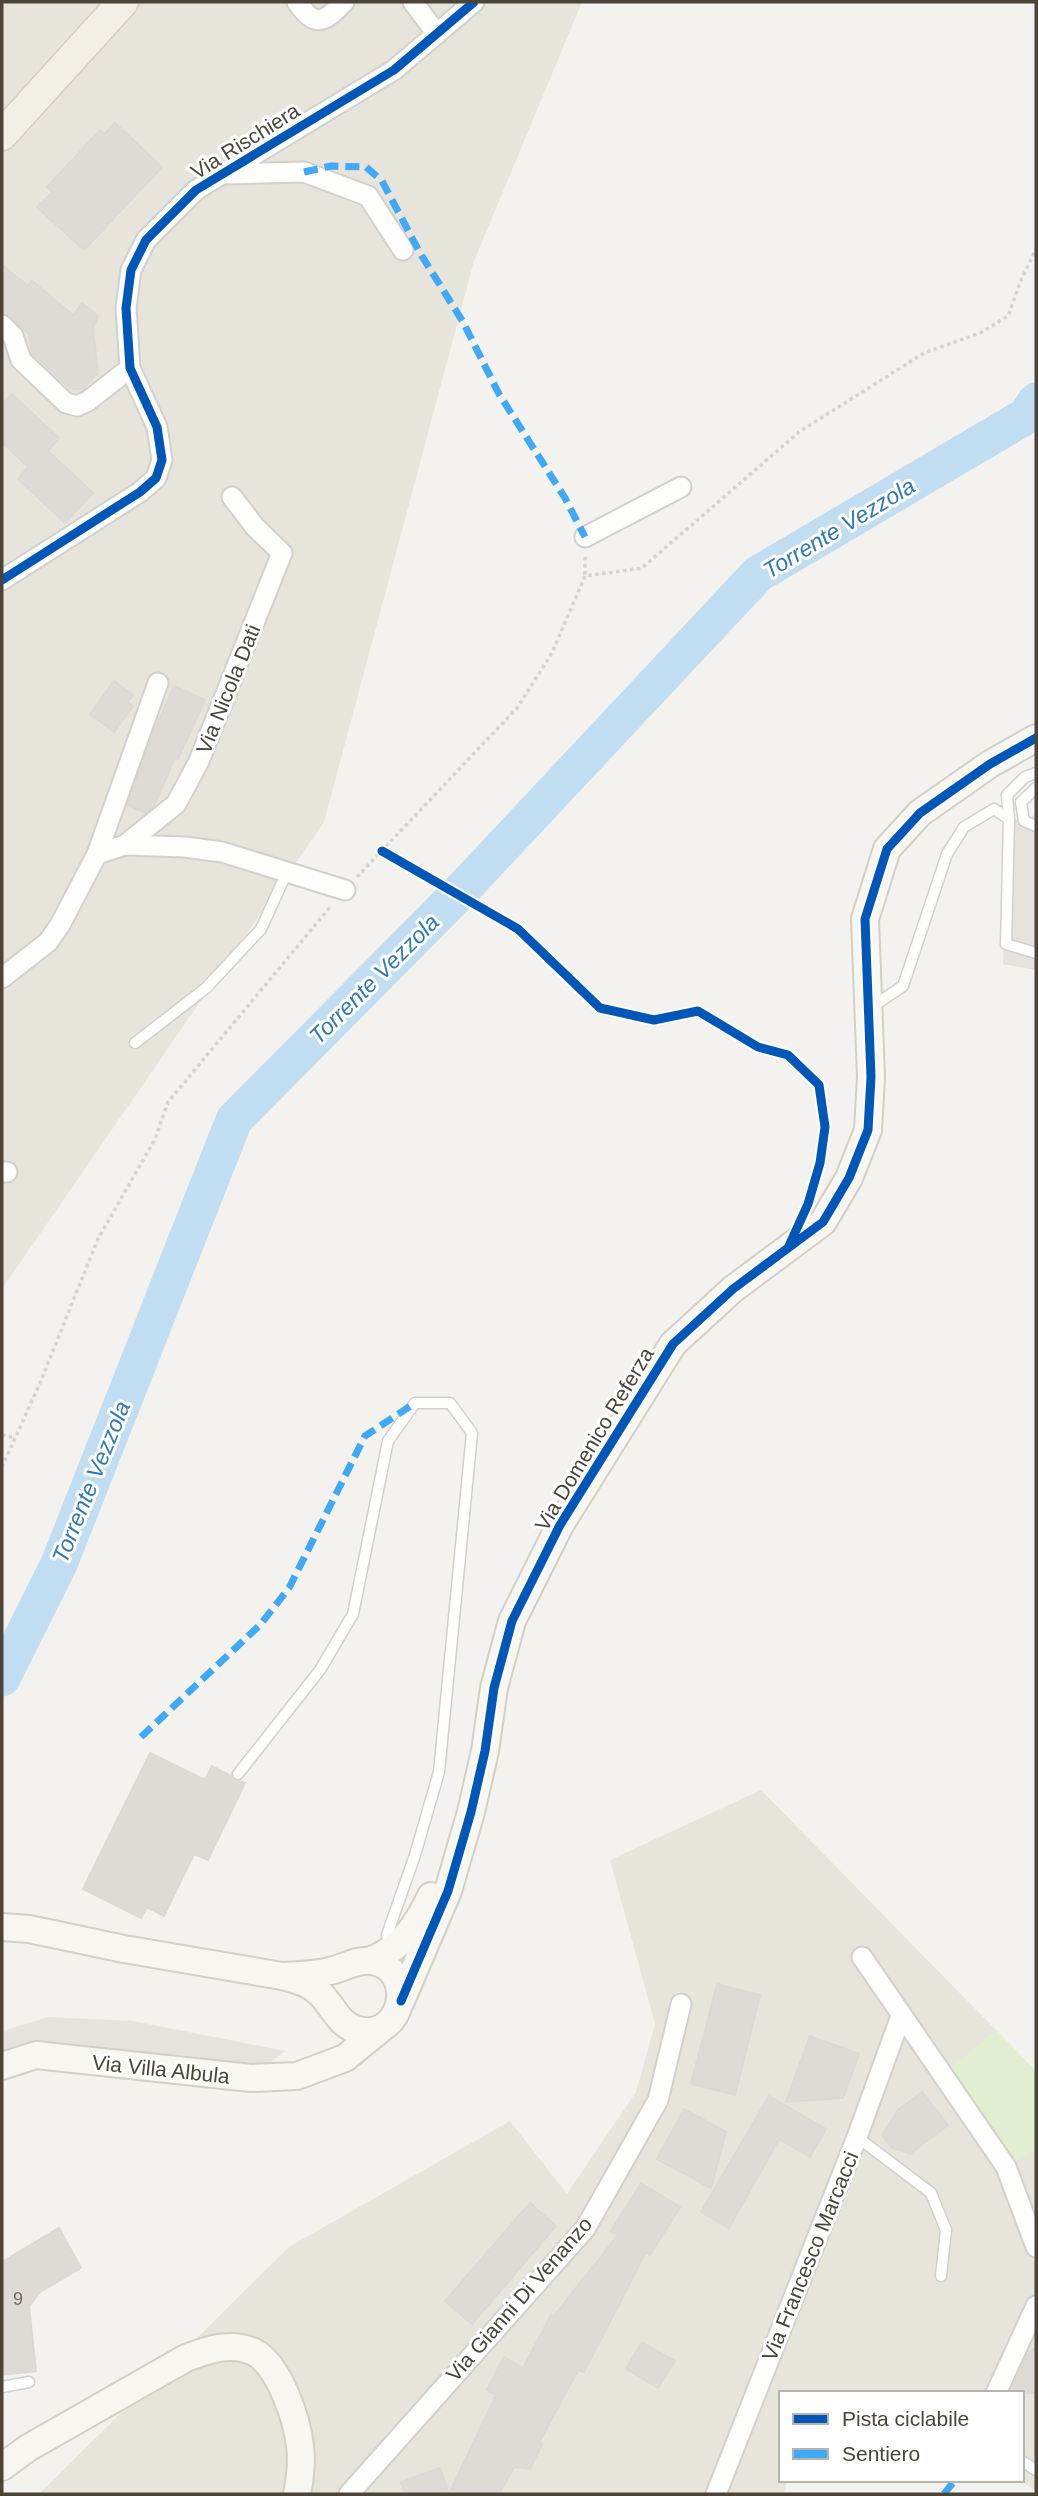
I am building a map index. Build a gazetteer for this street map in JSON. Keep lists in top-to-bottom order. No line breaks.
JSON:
{"streets":{"street":["Via Rischiera","Via Nicola Dati","Via Domenico Referza","Via Villa Albula","Via Francesco Marcacci","Via Gianni Di Venanzo"]},"crossings":[["Via Domenico Referza","Via Villa Albula"]],"water":["Torrente Vezzola"],"house_numbers":["9"],"legend":["Pista ciclabile","Sentiero"]}
